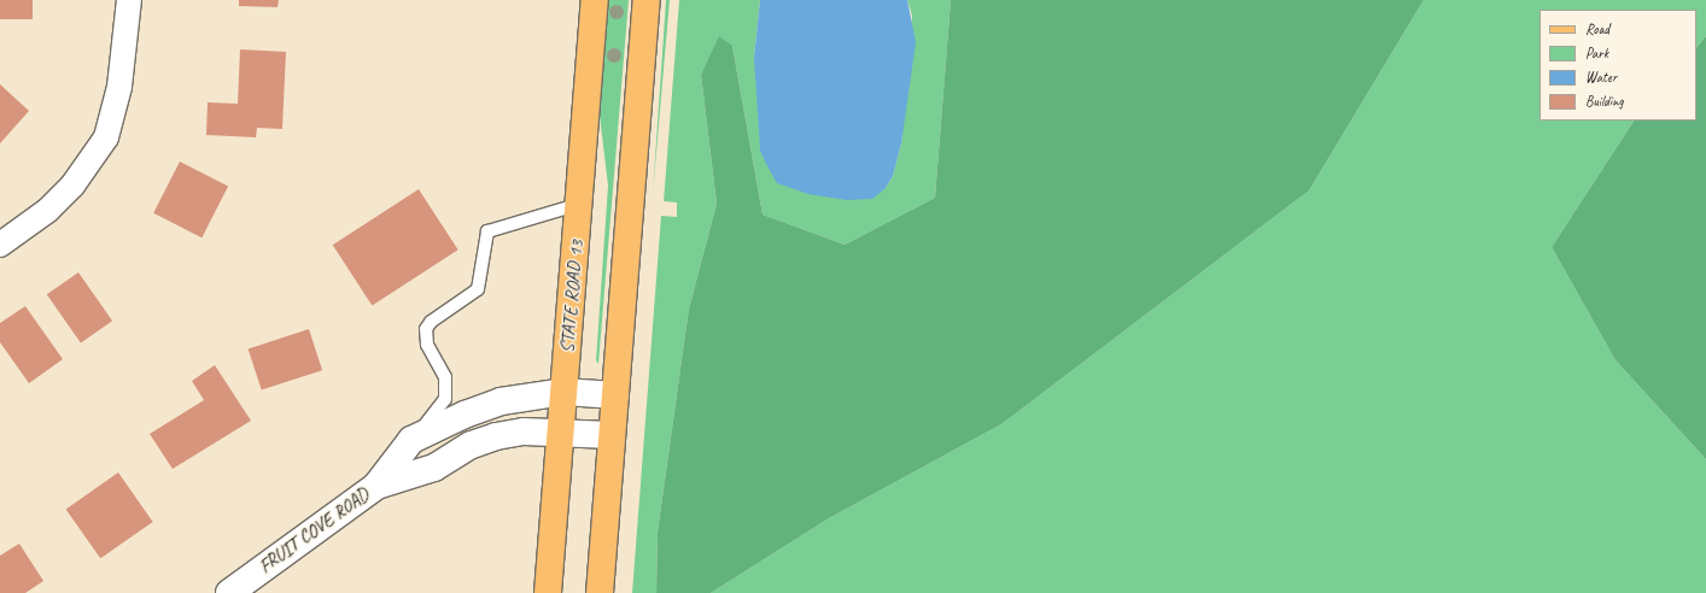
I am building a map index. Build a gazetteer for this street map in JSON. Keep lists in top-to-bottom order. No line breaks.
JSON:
{"streets":{"main road":["STATE ROAD 13"],"street":["FRUIT COVE ROAD"]},"crossings":[["STATE ROAD 13","FRUIT COVE ROAD"]],"legend":["Road","Park","Water","Building"]}
